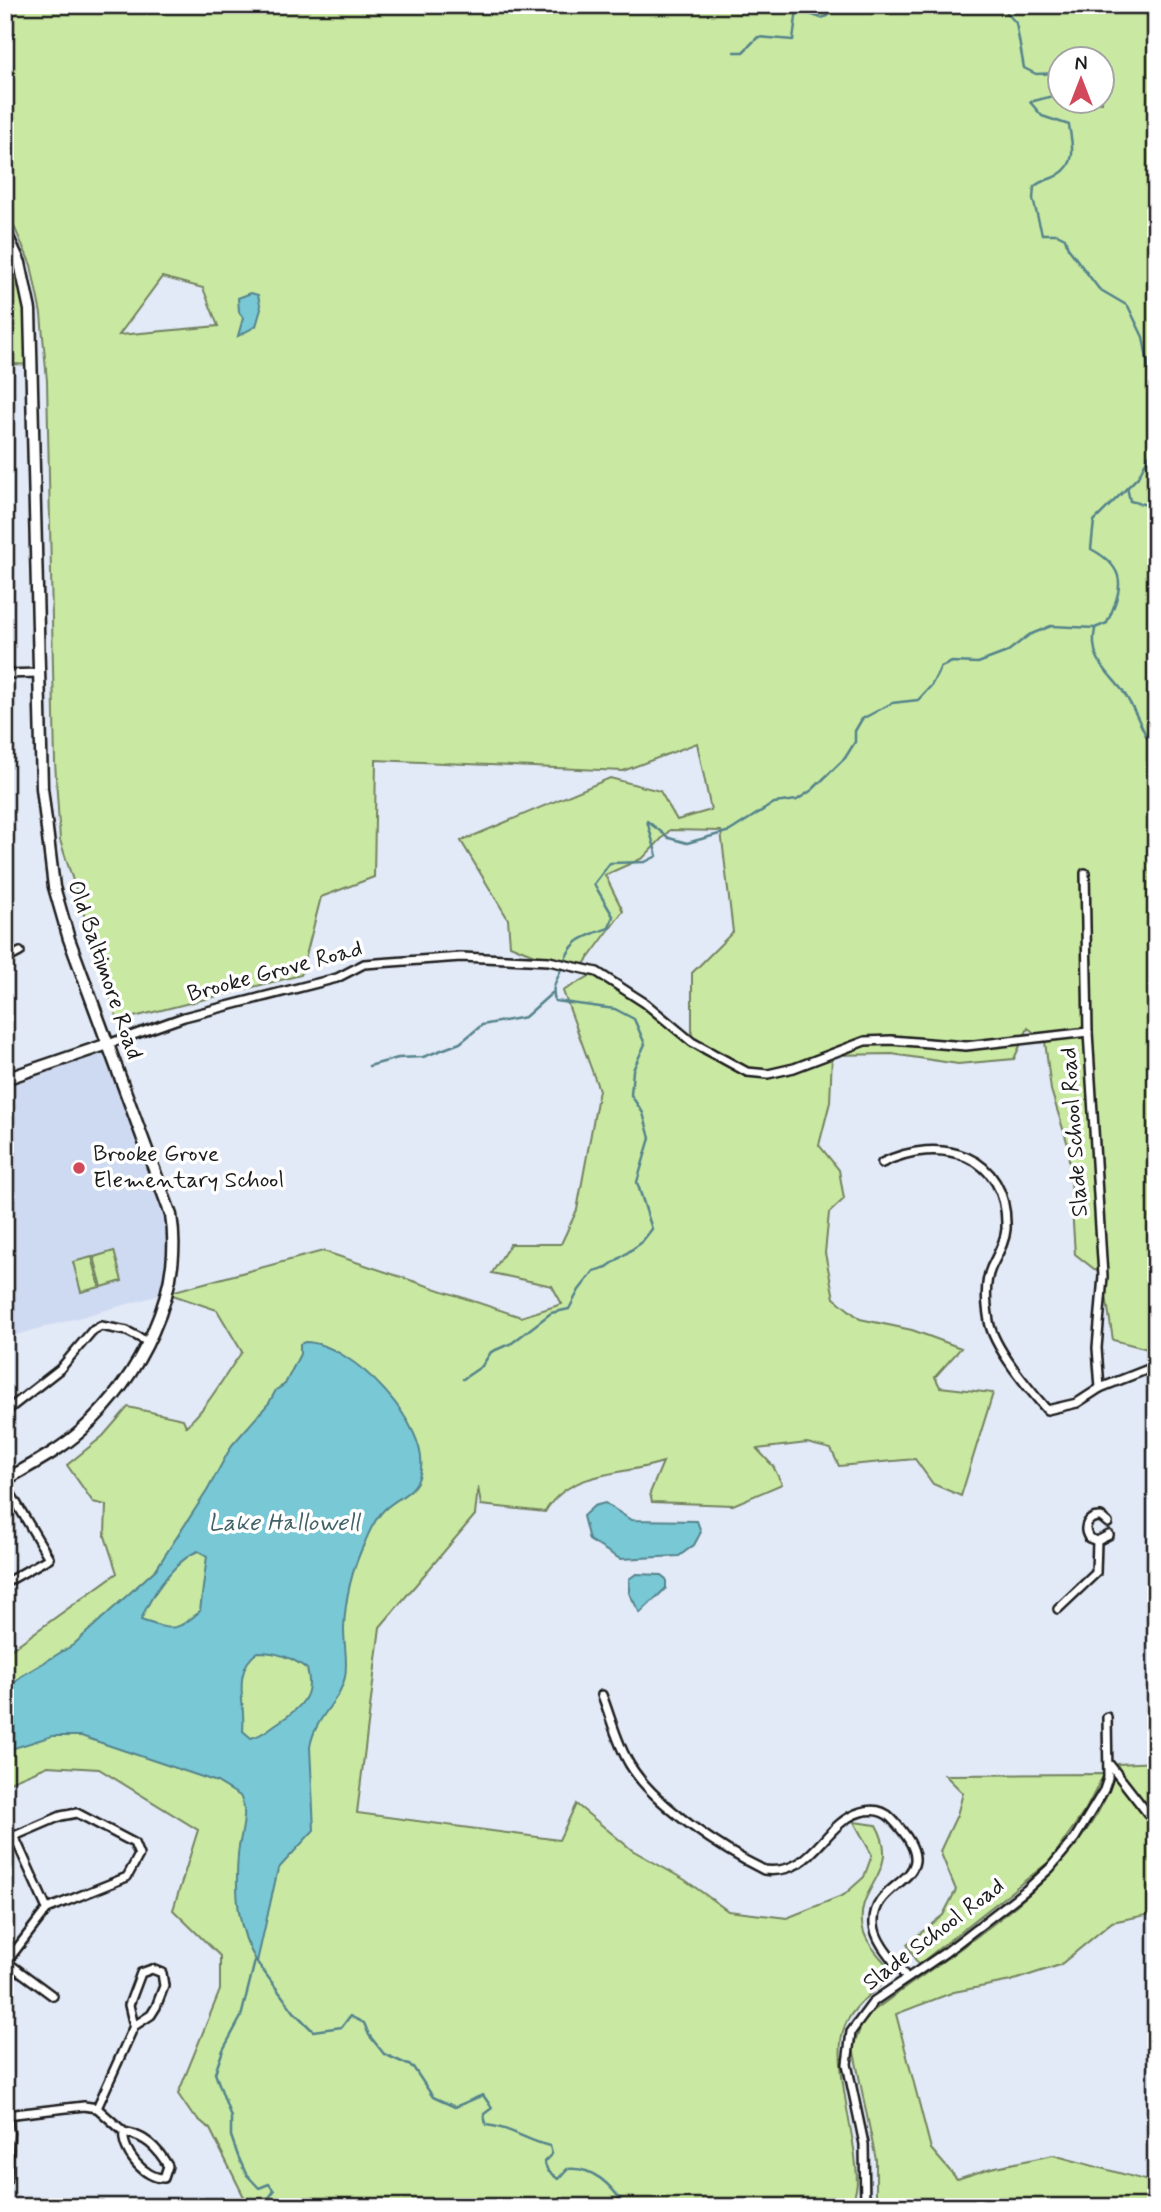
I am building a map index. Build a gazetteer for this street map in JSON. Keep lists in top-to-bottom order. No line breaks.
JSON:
{"streets":{"street":["Old Baltimore Road","Brooke Grove Road","Slade School Road"]},"crossings":[["Old Baltimore Road","Brooke Grove Road"],["Brooke Grove Road","Slade School Road"]],"water":["Lake Hallowell"],"places":["Brooke Grove Elementary School"],"north":"top"}
